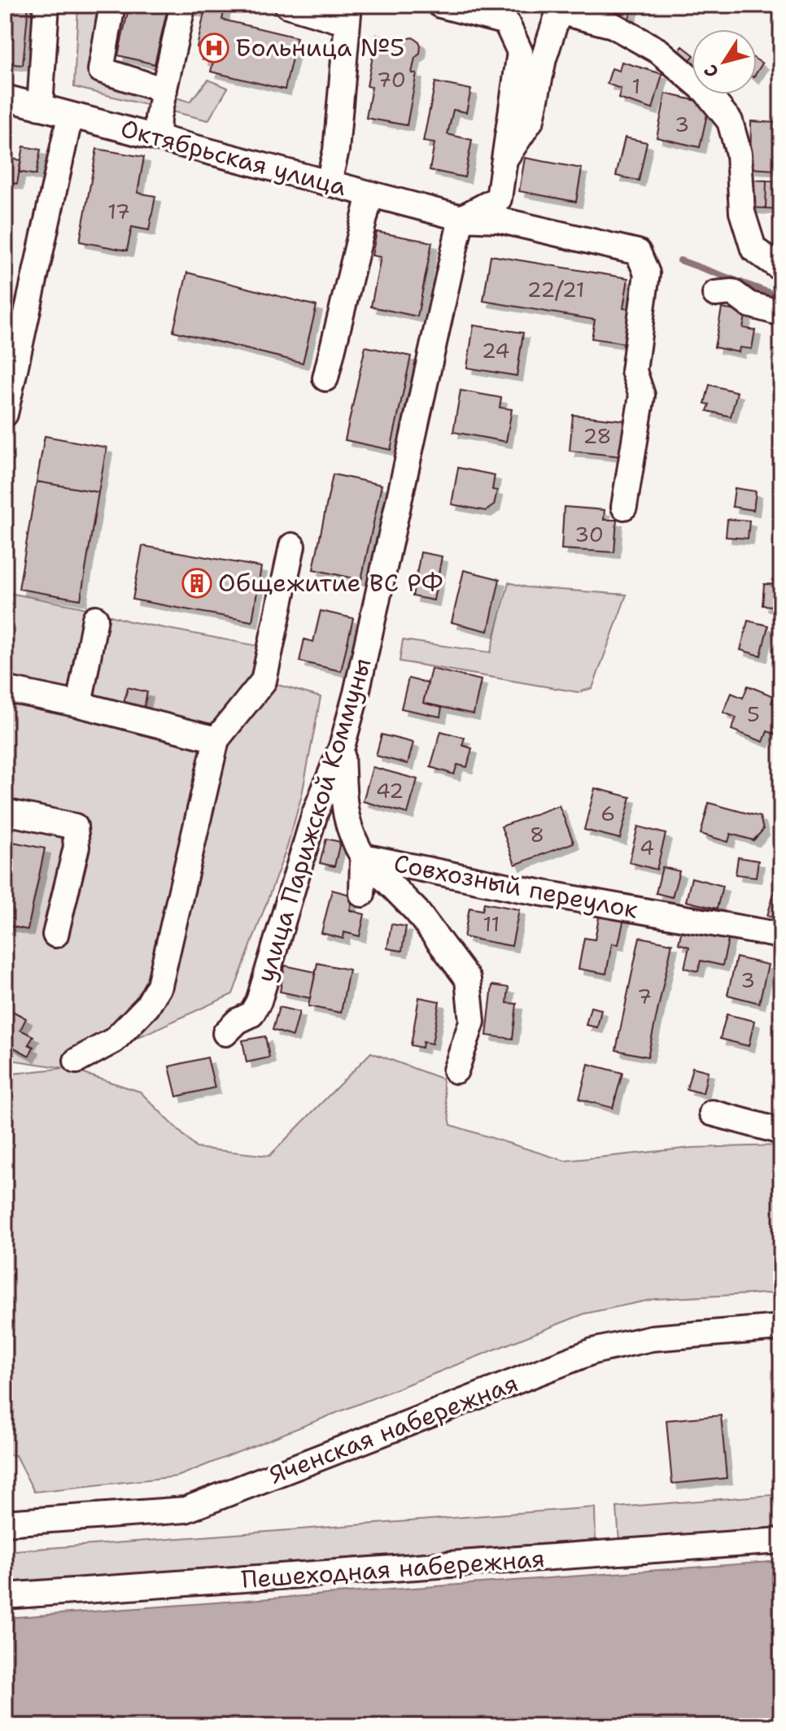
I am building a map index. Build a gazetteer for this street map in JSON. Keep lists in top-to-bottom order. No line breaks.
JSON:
{"streets":{"street":["Октябрьская улица","улица Парижской Коммуны","Совхозный переулок","Яченская набережная","Пешеходная набережная"]},"crossings":[["Октябрьская улица","улица Парижской Коммуны"],["улица Парижской Коммуны","Совхозный переулок"]],"places":{"hospital":["Больница №5"],"building":["Общежитие ВС РФ"]},"house_numbers":["70","1","3","17","22/21","24","28","30","5","42","6","8","4","11","3","7"],"north":"bottom left"}
